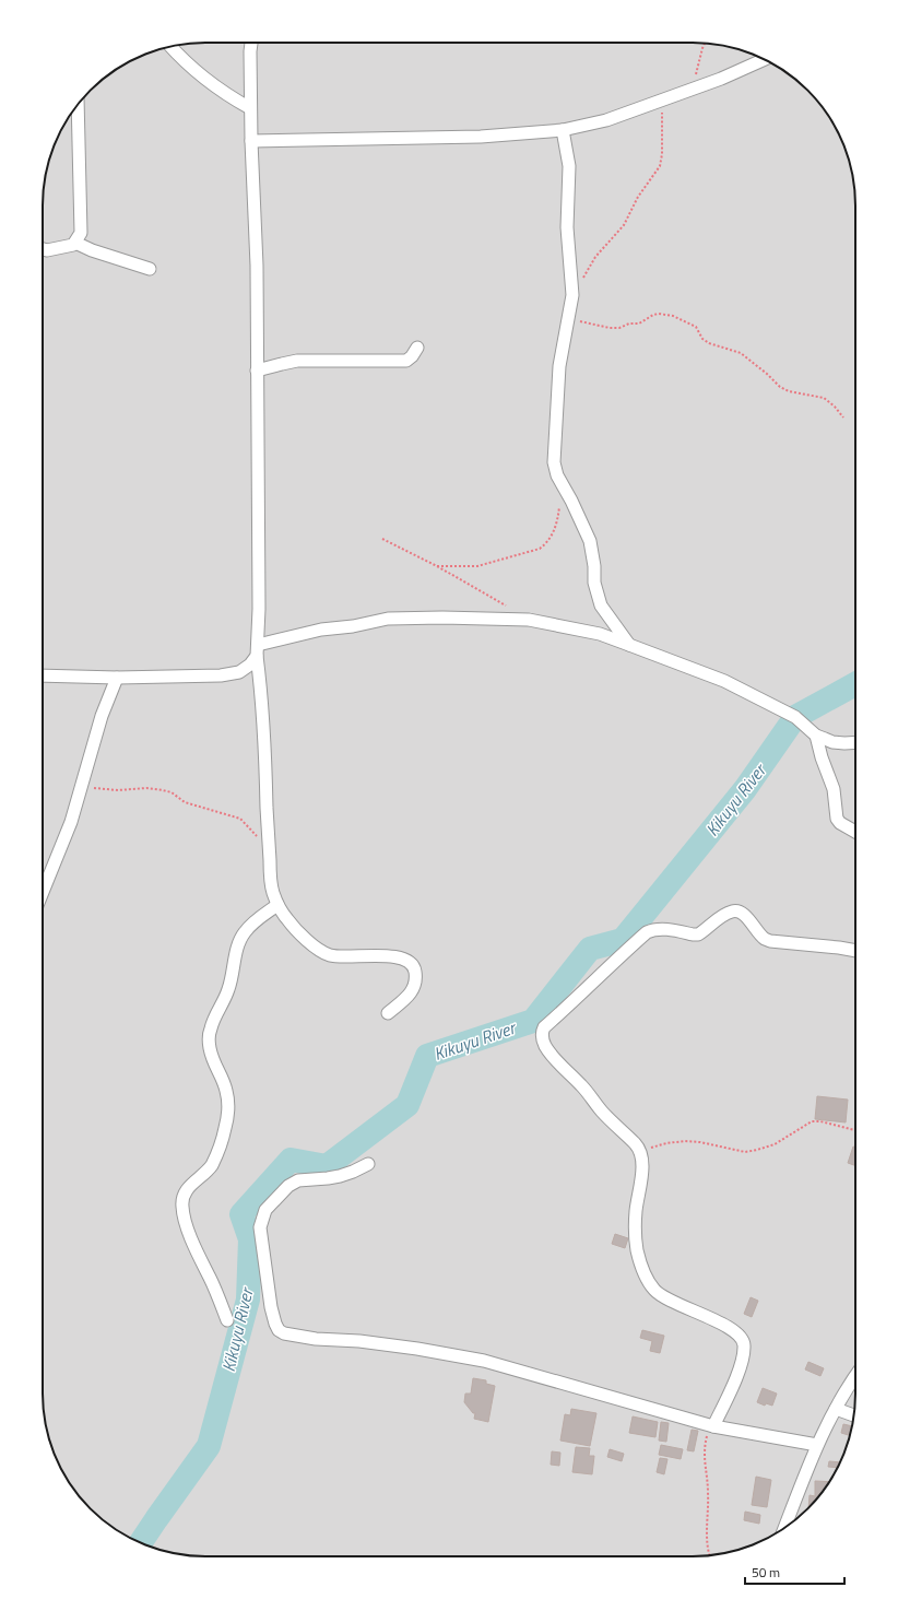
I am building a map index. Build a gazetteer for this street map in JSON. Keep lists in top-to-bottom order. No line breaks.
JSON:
{"water":["Kikuyu River"],"scale_bar":"50 m"}
